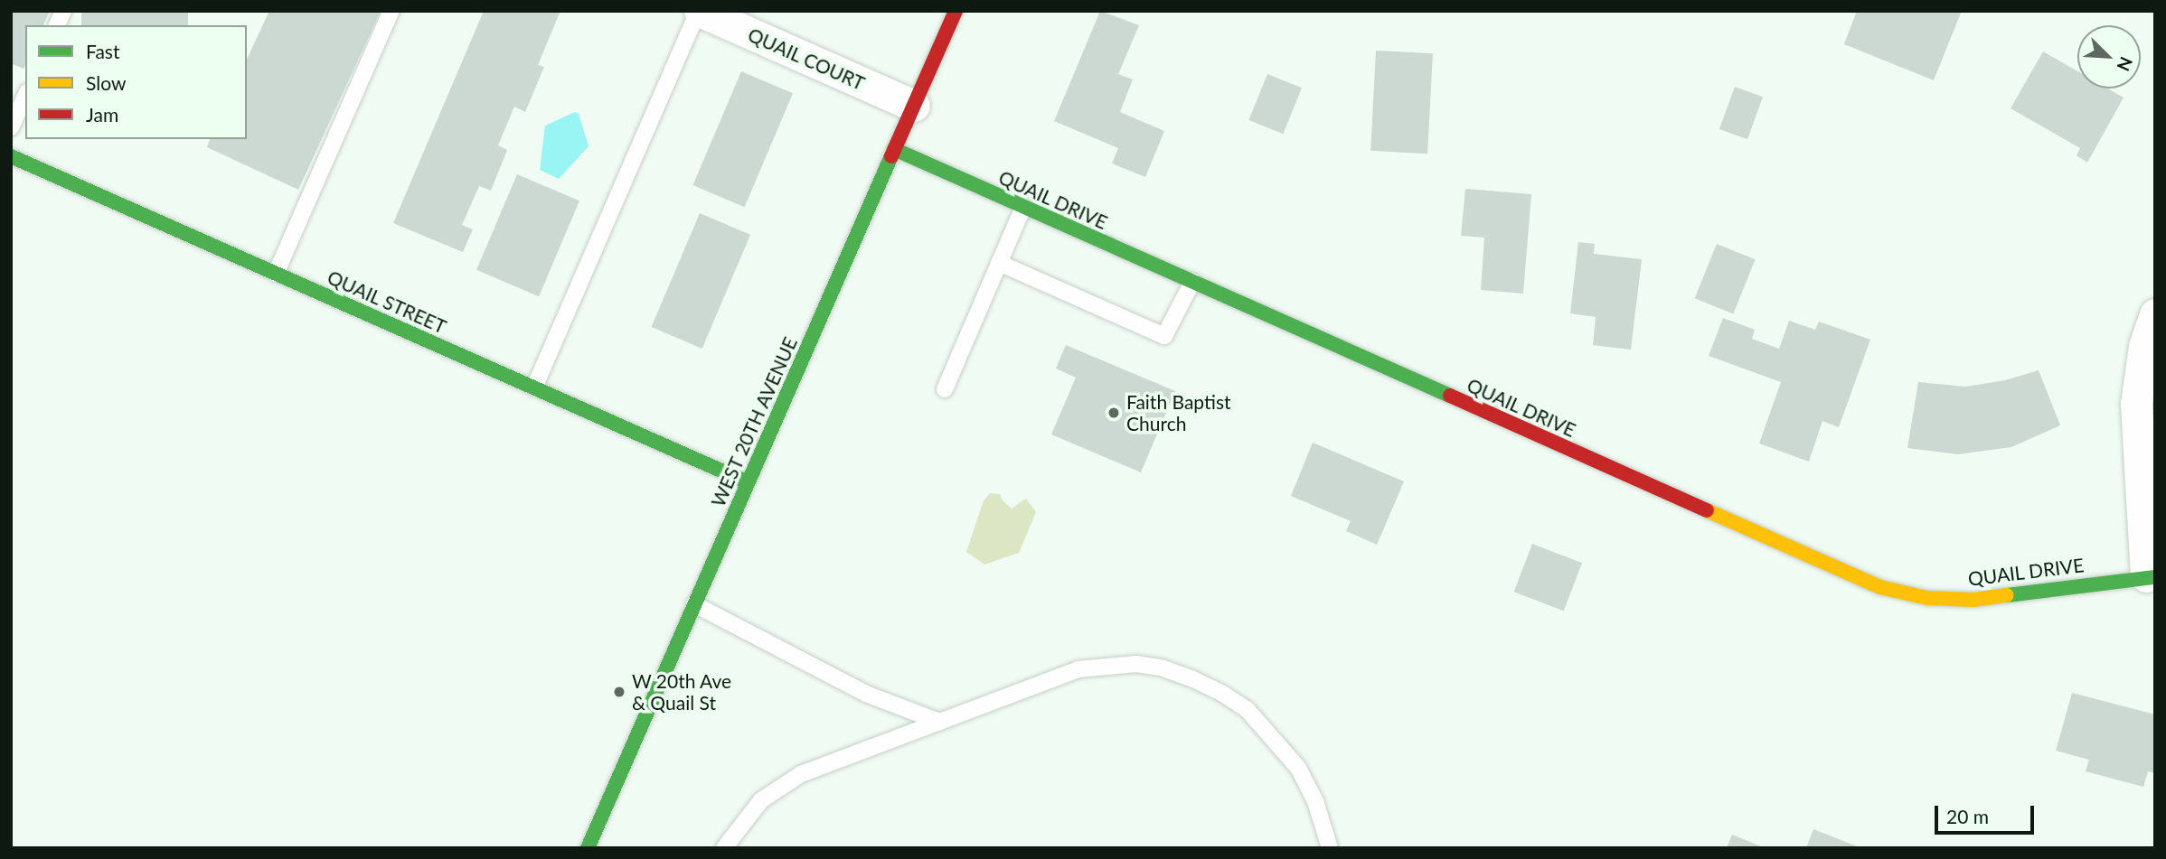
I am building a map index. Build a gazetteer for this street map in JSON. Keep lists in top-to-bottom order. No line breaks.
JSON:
{"streets":{"street":["QUAIL COURT","QUAIL DRIVE","QUAIL STREET","WEST 20TH AVENUE"]},"crossings":[["QUAIL COURT","WEST 20TH AVENUE"],["QUAIL DRIVE","WEST 20TH AVENUE"],["QUAIL STREET","WEST 20TH AVENUE"]],"places":["Faith Baptist Church","W 20th Ave & Quail St"],"legend":["Fast","Slow","Jam"],"scale_bar":"20 m","north":"bottom right"}
